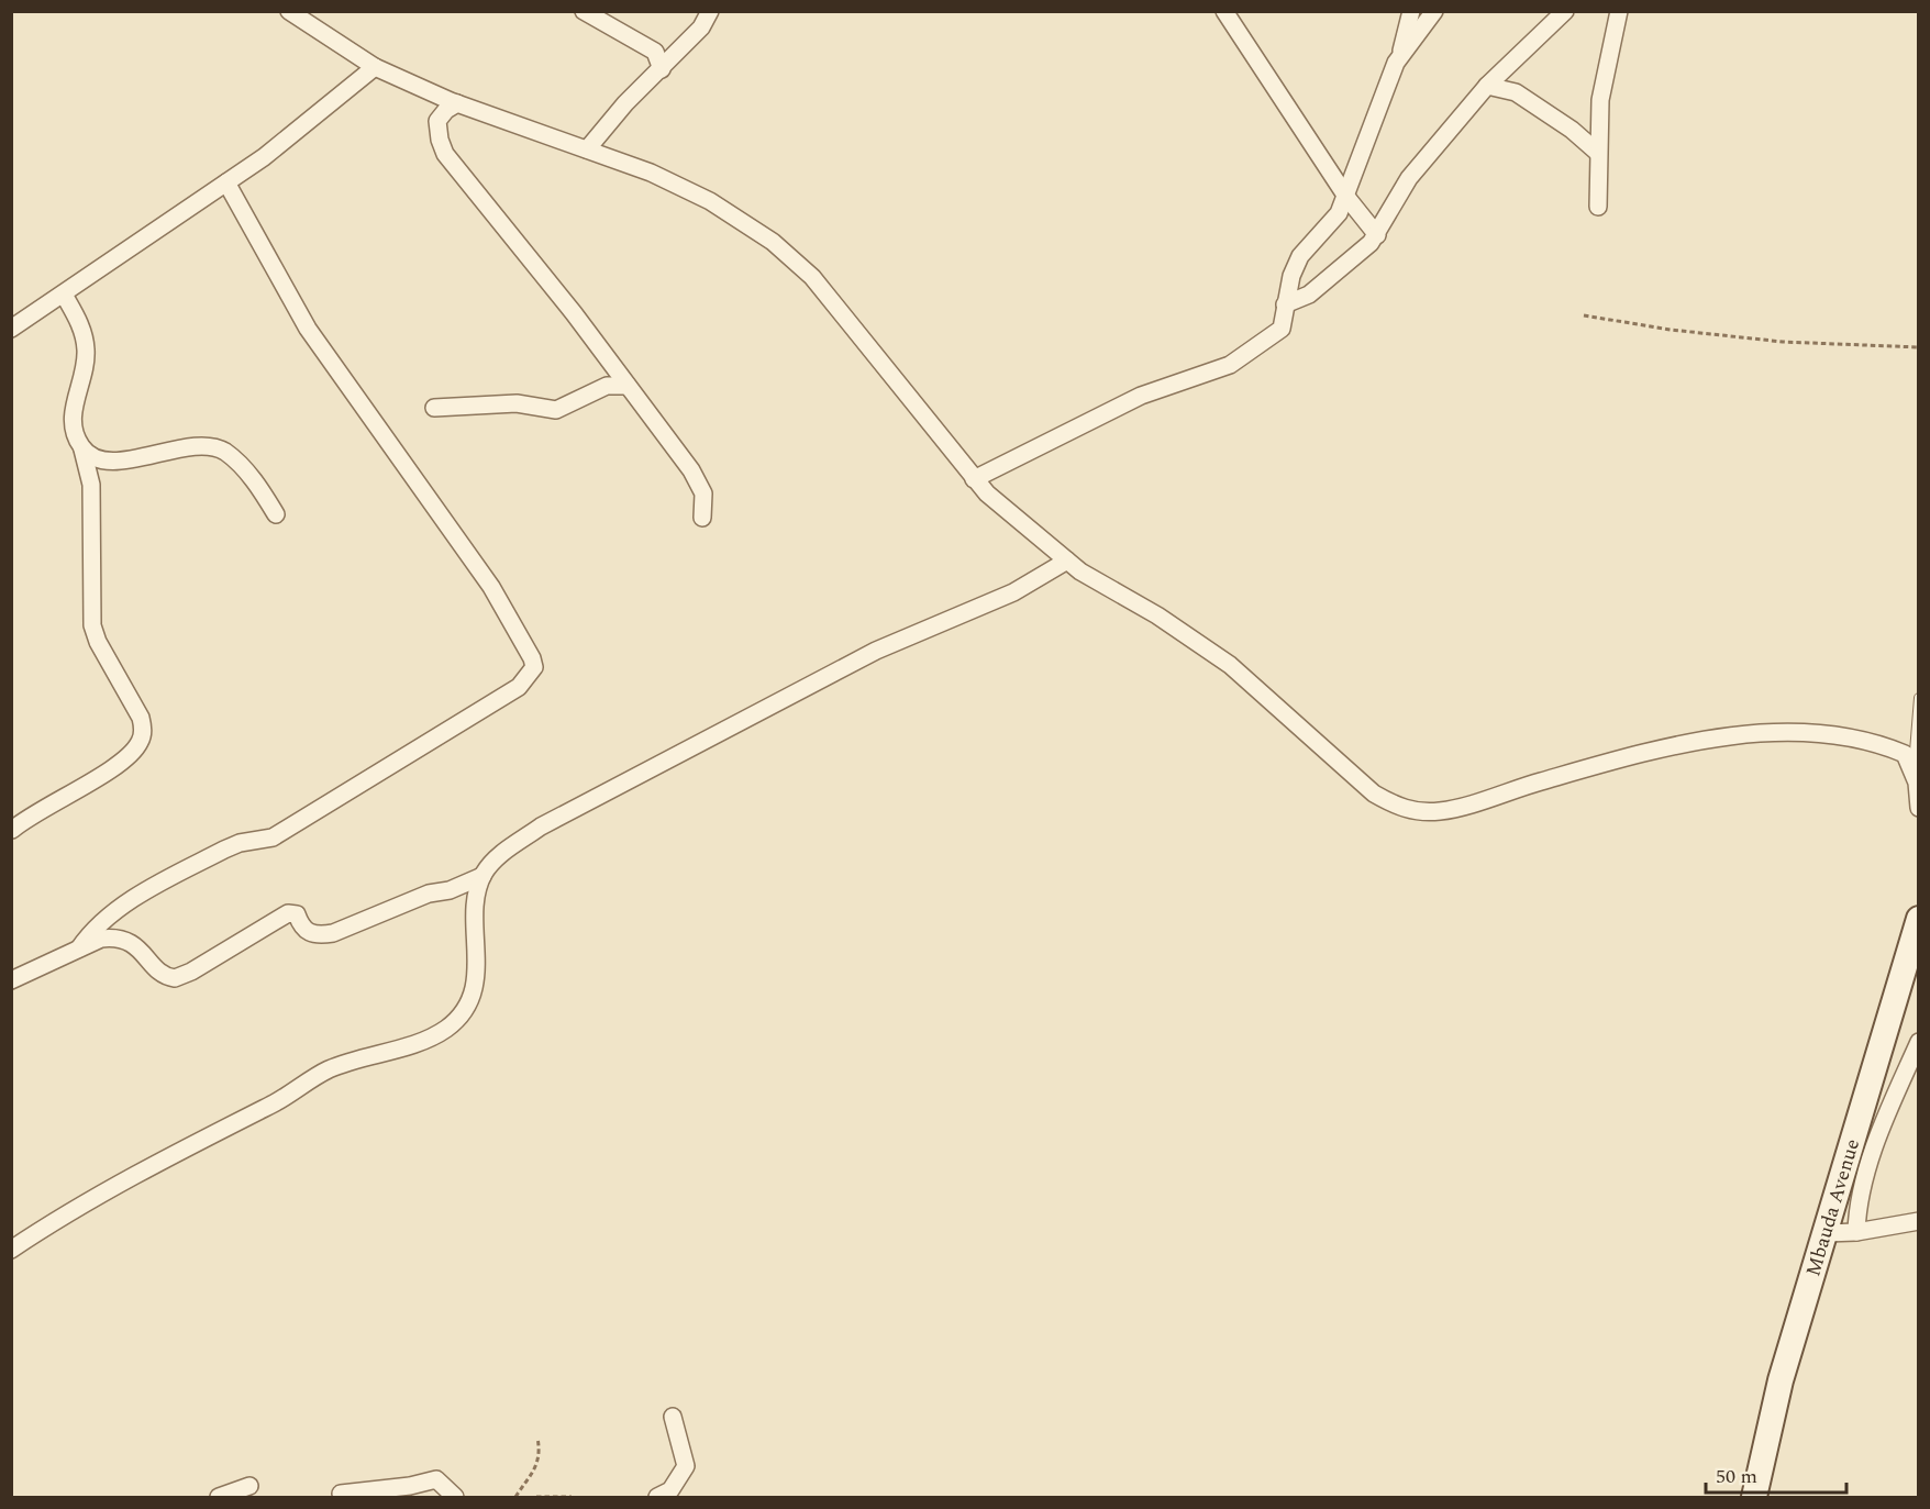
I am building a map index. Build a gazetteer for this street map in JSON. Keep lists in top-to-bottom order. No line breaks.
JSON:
{"streets":{"street":["Mbauda Avenue"]},"scale_bar":"50 m"}
